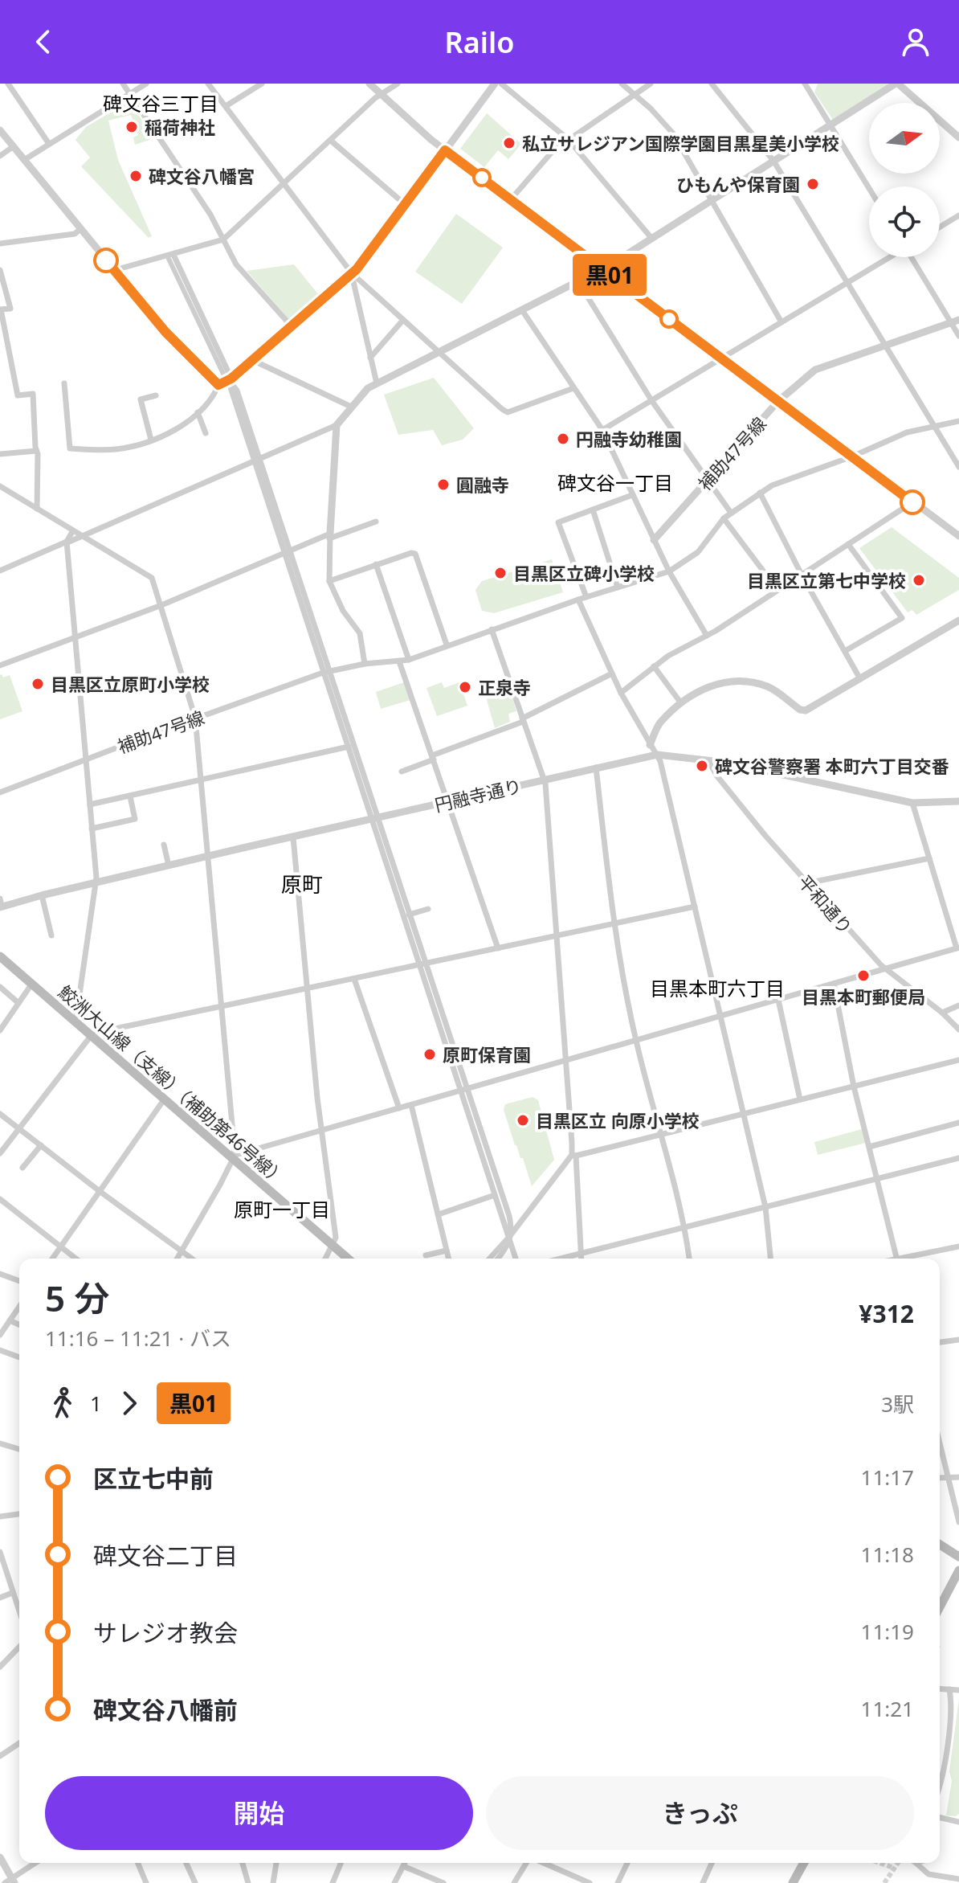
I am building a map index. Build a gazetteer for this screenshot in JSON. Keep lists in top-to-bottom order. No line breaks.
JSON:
{"streets":{"main road":["鮫洲大山線（支線）（補助第46号線）"],"street":["補助47号線","円融寺通り","平和通り"]},"crossings":[["円融寺通り","平和通り"]],"districts":["碑文谷三丁目","碑文谷一丁目","原町","目黒本町六丁目","原町一丁目"],"places":["稲荷神社","私立サレジアン国際学園目黒星美小学校","碑文谷八幡宮","ひもんや保育園","円融寺幼稚園","圓融寺","目黒区立碑小学校","目黒区立第七中学校","目黒区立原町小学校","正泉寺","碑文谷警察署 本町六丁目交番","目黒本町郵便局","原町保育園","目黒区立 向原小学校"],"lines":["bus line 黒01"],"north":"right","page":{"header":"Railo","on_map":"黒01","heading":["5 分","11:16 – 11:21 · バス","¥312"],"legs":["1","黒01","3駅"],"list":[{"name":"区立七中前","value":"11:17"},{"name":"碑文谷二丁目","value":"11:18"},{"name":"サレジオ教会","value":"11:19"},{"name":"碑文谷八幡前","value":"11:21"}],"buttons":["開始","きっぷ"]}}
